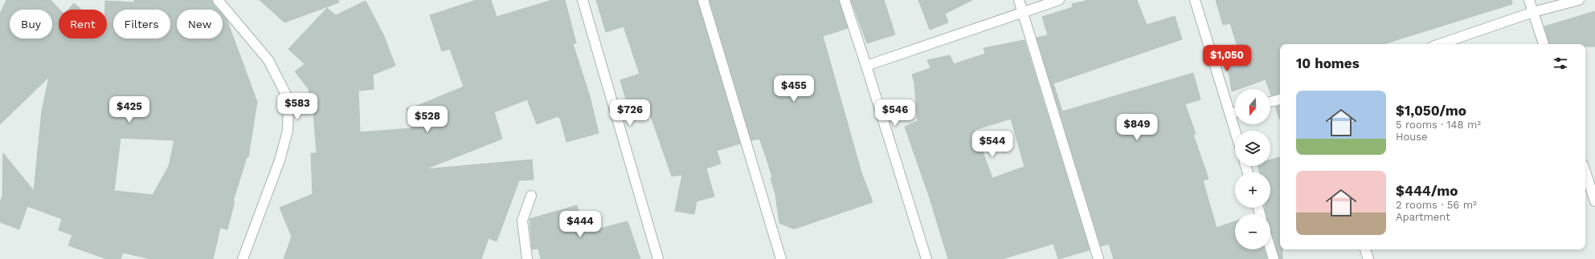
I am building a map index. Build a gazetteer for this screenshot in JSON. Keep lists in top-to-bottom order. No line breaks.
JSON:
{"north":"bottom","page":{"chip":["Buy","Rent","Filters","New"],"heading":"10 homes","price":["$1,050","$455","$583","$425","$726","$546","$528","$849","$544","$444"],"list":[{"name":"$1,050/mo","note":"5 rooms · 148 m² · House"},{"name":"$444/mo","note":"2 rooms · 56 m² · Apartment"}],"map_buttons":["+","−"]}}
